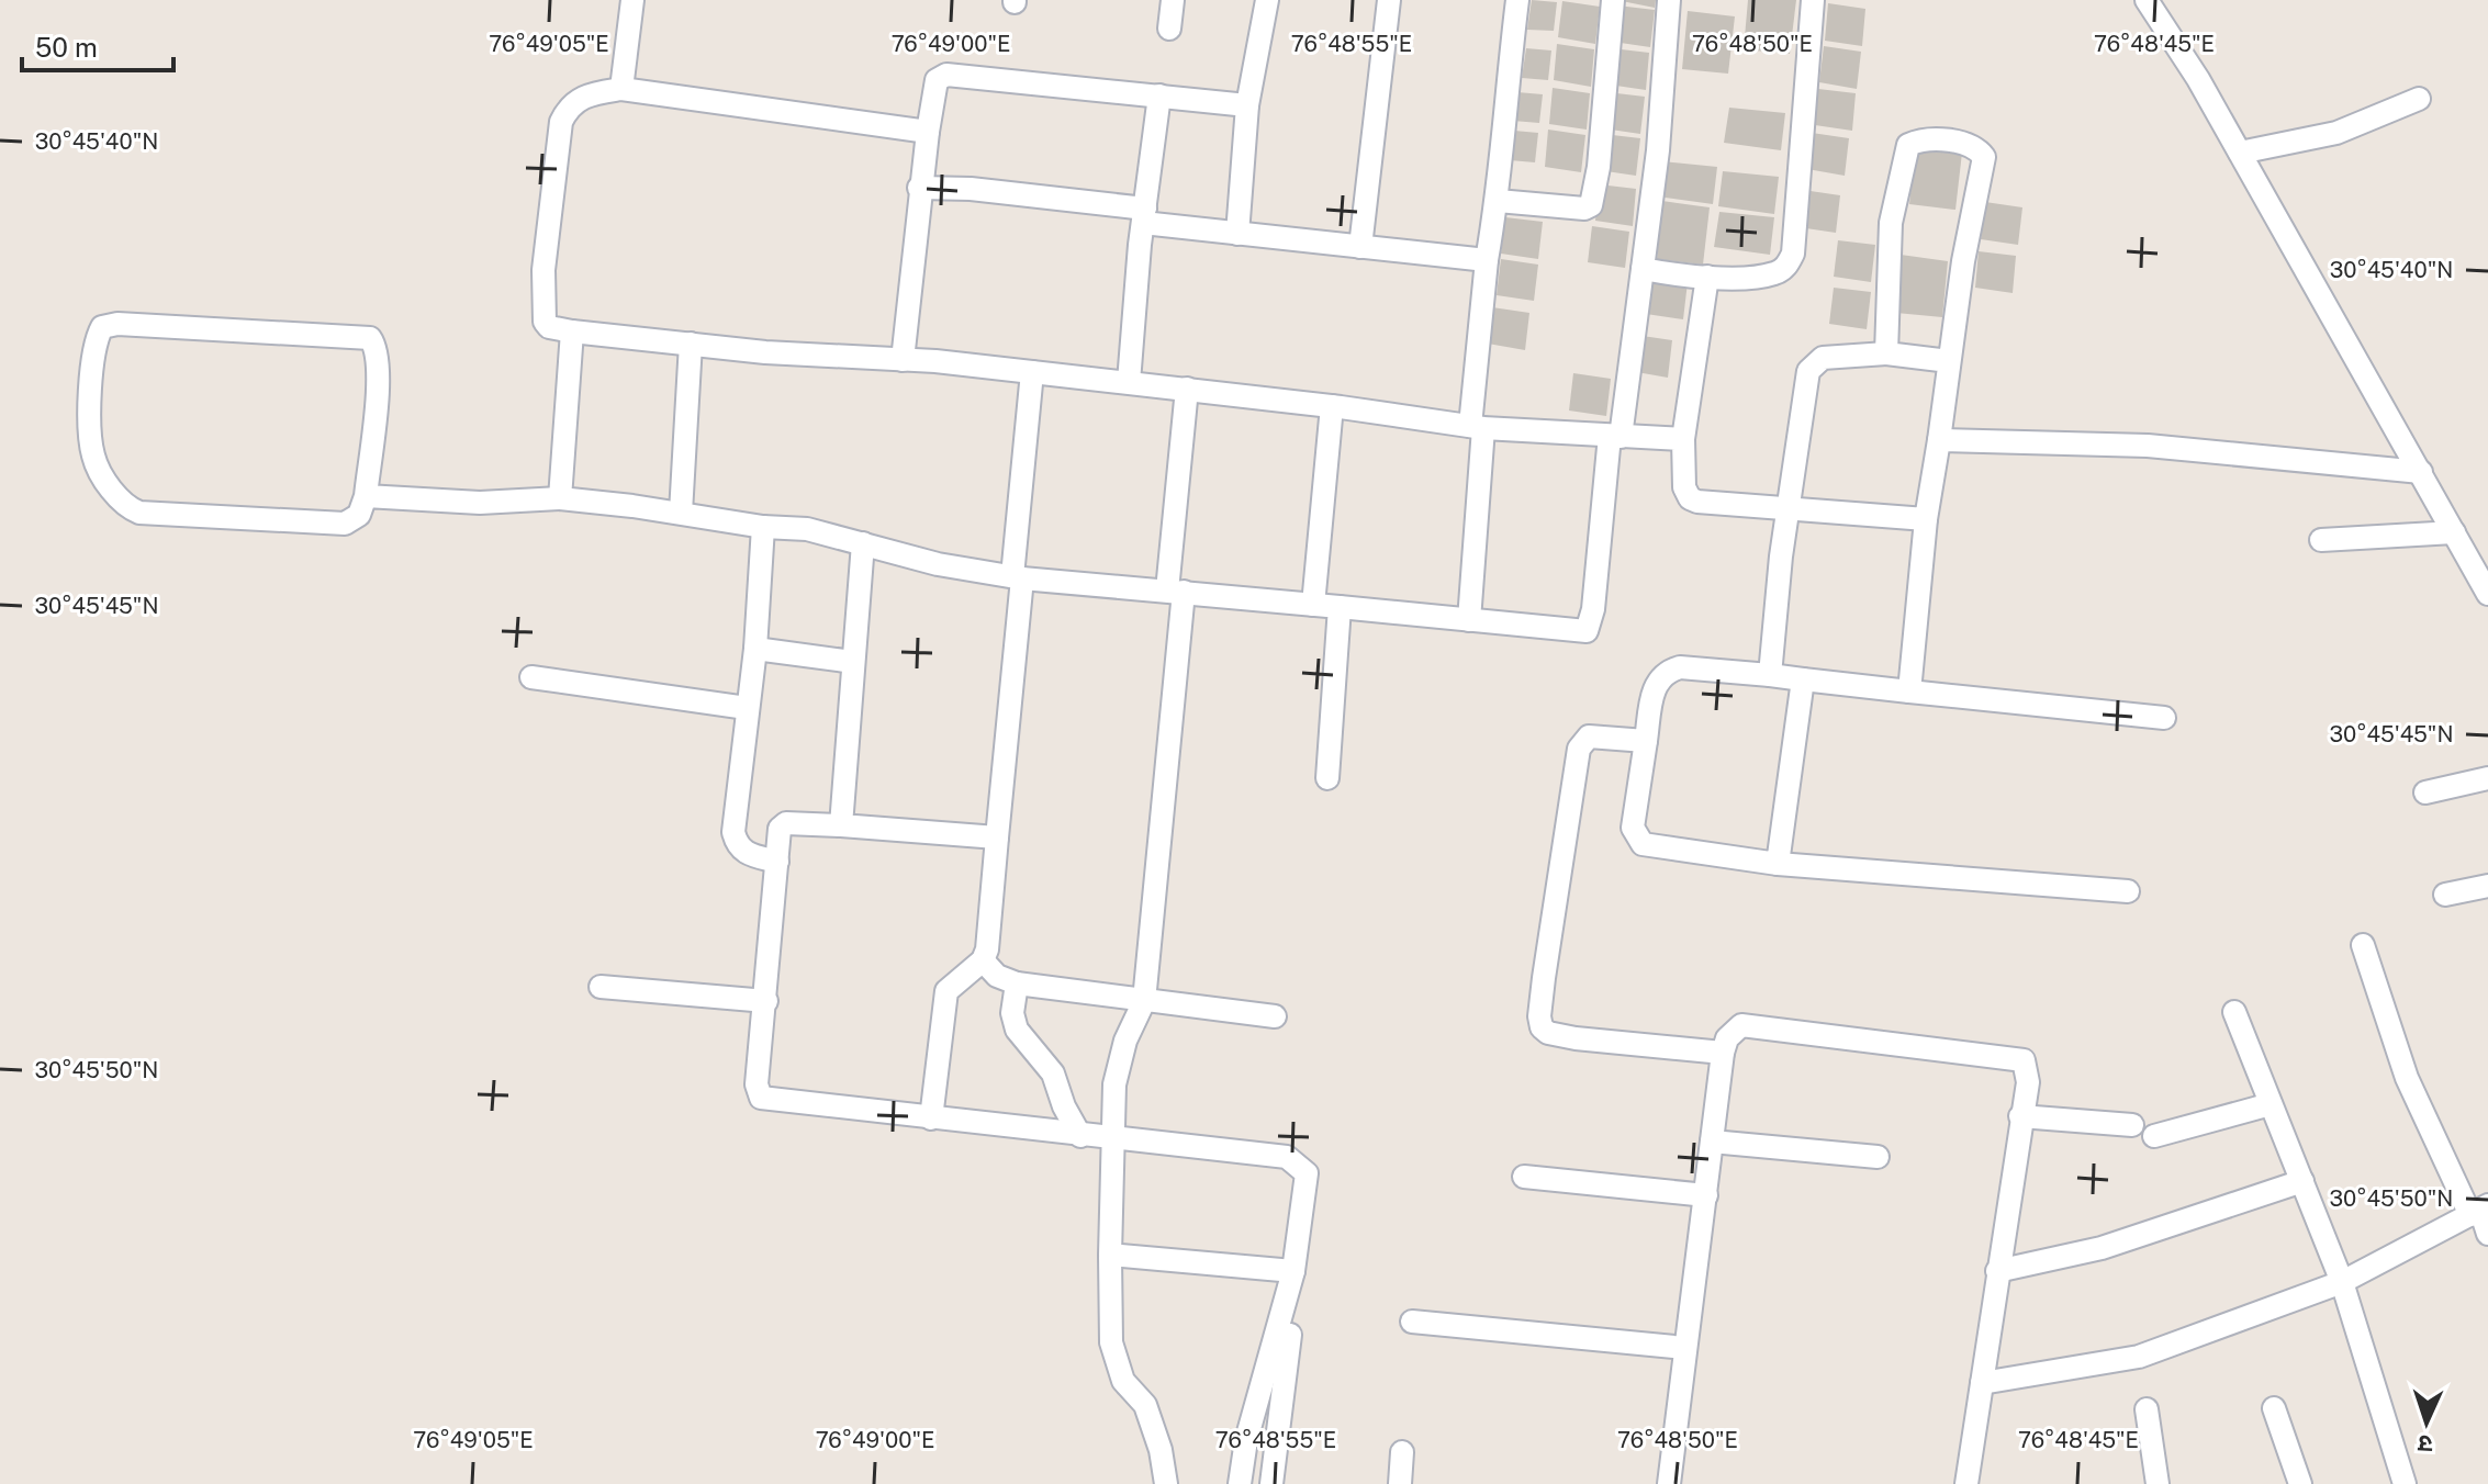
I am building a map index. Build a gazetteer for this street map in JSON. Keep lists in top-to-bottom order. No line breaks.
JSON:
{"scale_bar":"50 m","north":"bottom","coordinates":["76°49'05\"E","76°49'00\"E","76°48'55\"E","76°48'50\"E","76°48'45\"E","30°45'40\"N","30°45'45\"N","30°45'50\"N"]}
